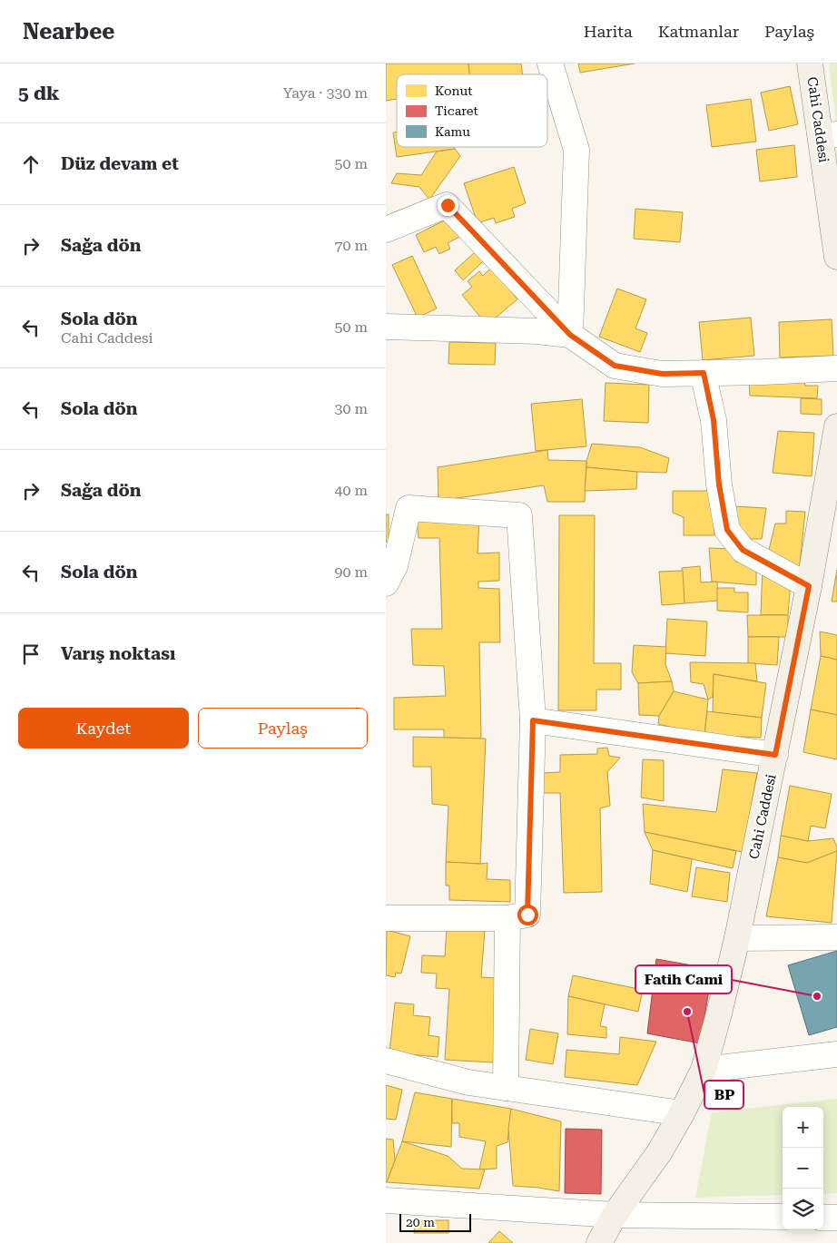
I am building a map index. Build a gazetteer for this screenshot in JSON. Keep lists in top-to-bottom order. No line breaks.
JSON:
{"streets":{"street":["Cahi Caddesi"]},"places":["Fatih Cami","BP"],"legend":["Konut","Ticaret","Kamu"],"scale_bar":"20 m","page":{"header":"Nearbee","nav":["Harita","Katmanlar","Paylaş"],"heading":["5 dk","Yaya · 330 m"],"list":[["Düz devam et","50 m"],["Sağa dön","70 m"],["Sola dön","Cahi Caddesi","50 m"],["Sola dön","30 m"],["Sağa dön","40 m"],["Sola dön","90 m"],"Varış noktası"],"buttons":["Kaydet","Paylaş"],"map_buttons":["+","−"],"scale":"20 m"}}
